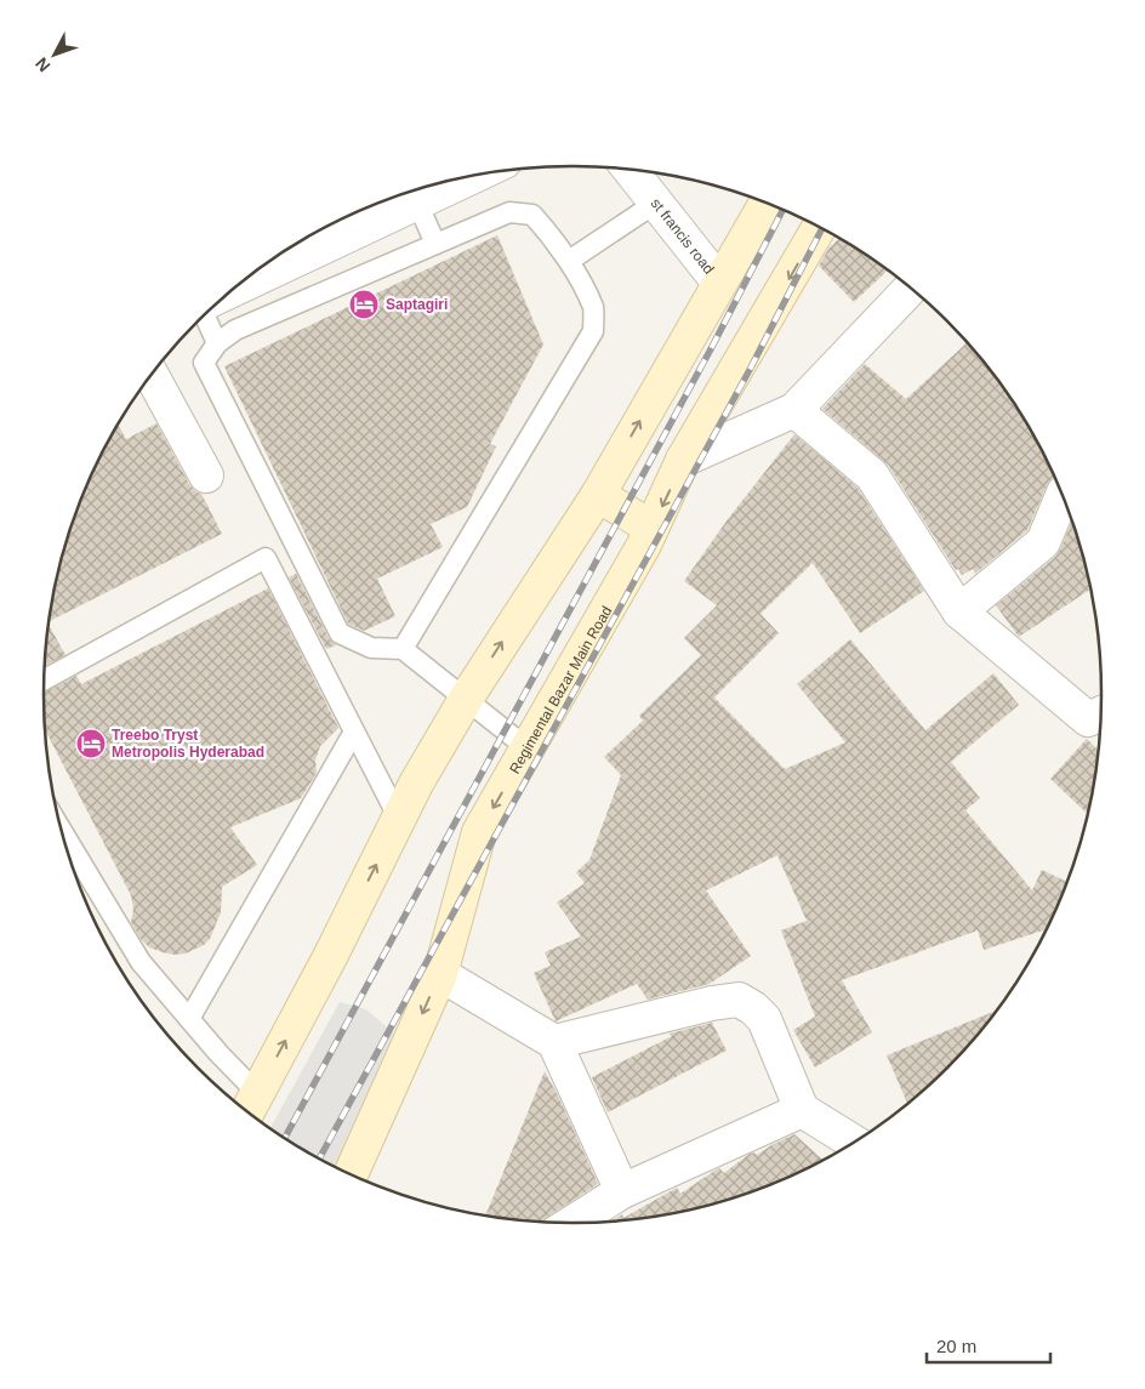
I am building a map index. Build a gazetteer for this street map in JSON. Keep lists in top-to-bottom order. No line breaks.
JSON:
{"streets":{"main road":["Regimental Bazar Main Road"],"street":["st francis road"]},"places":{"hotel":["Saptagiri","Treebo Tryst Metropolis Hyderabad"]},"scale_bar":"20 m","north":"bottom left"}
